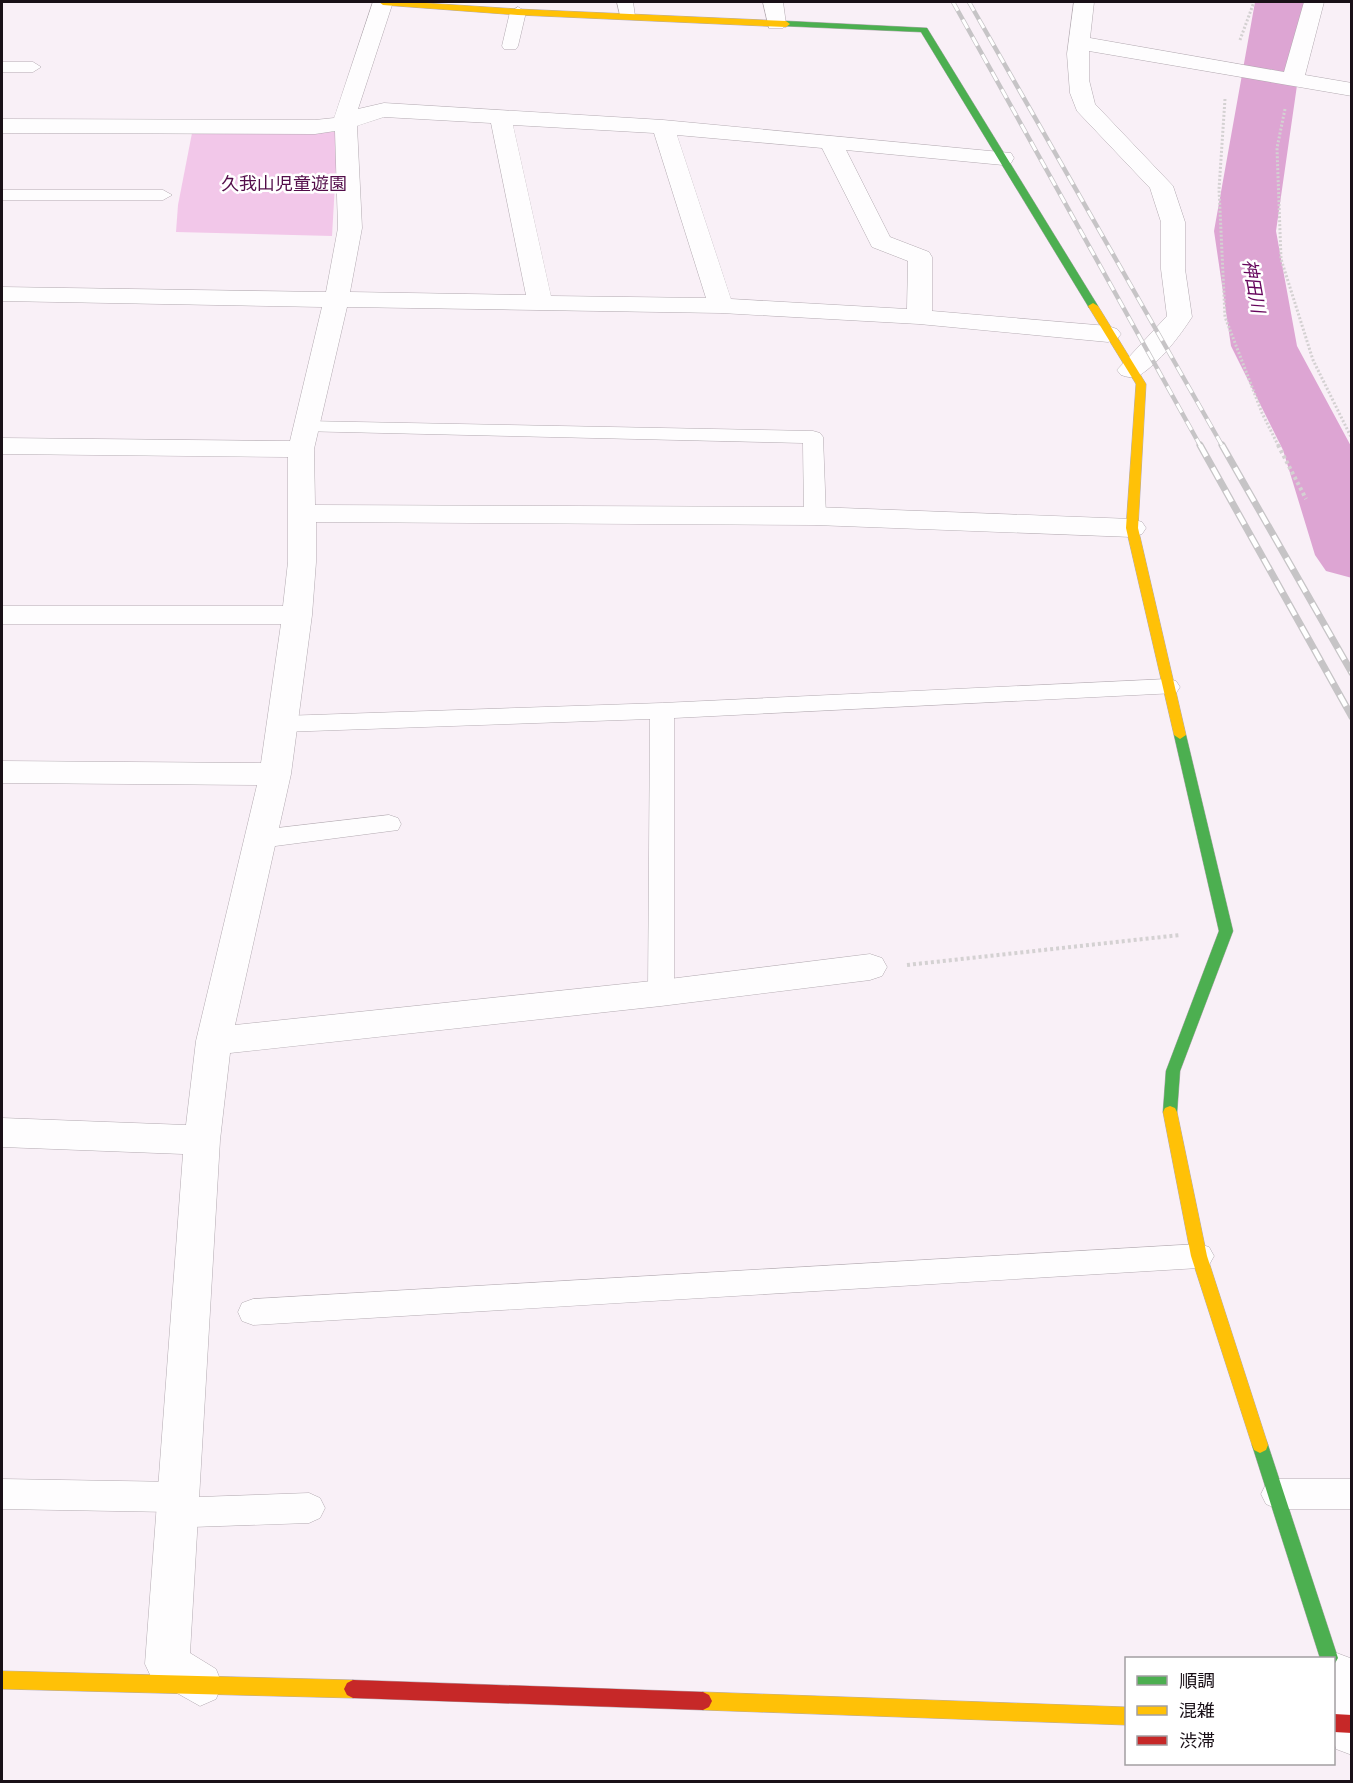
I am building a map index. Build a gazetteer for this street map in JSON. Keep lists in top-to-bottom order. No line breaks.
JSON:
{"water":["神田川"],"parks":["久我山児童遊園"],"legend":["順調","混雑","渋滞"]}
